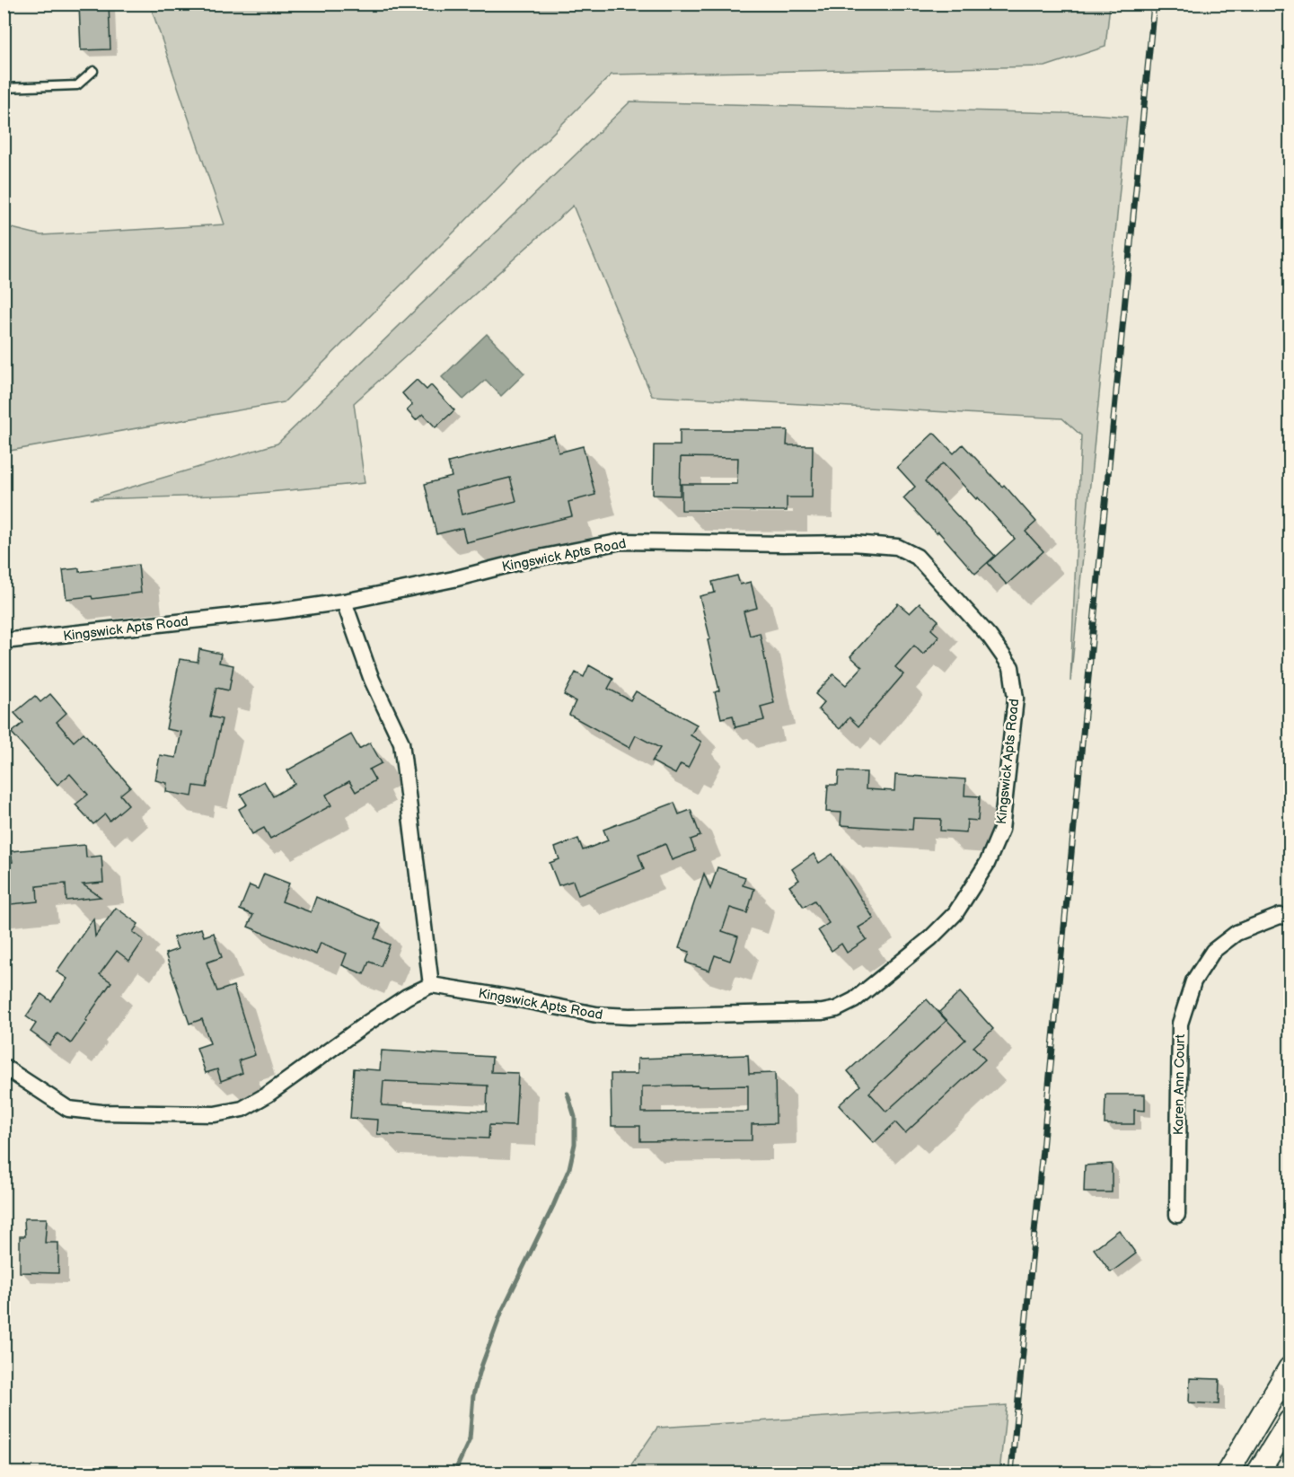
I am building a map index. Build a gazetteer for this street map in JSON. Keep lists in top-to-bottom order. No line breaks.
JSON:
{"streets":{"street":["Kingswick Apts Road","Karen Ann Court"]}}
